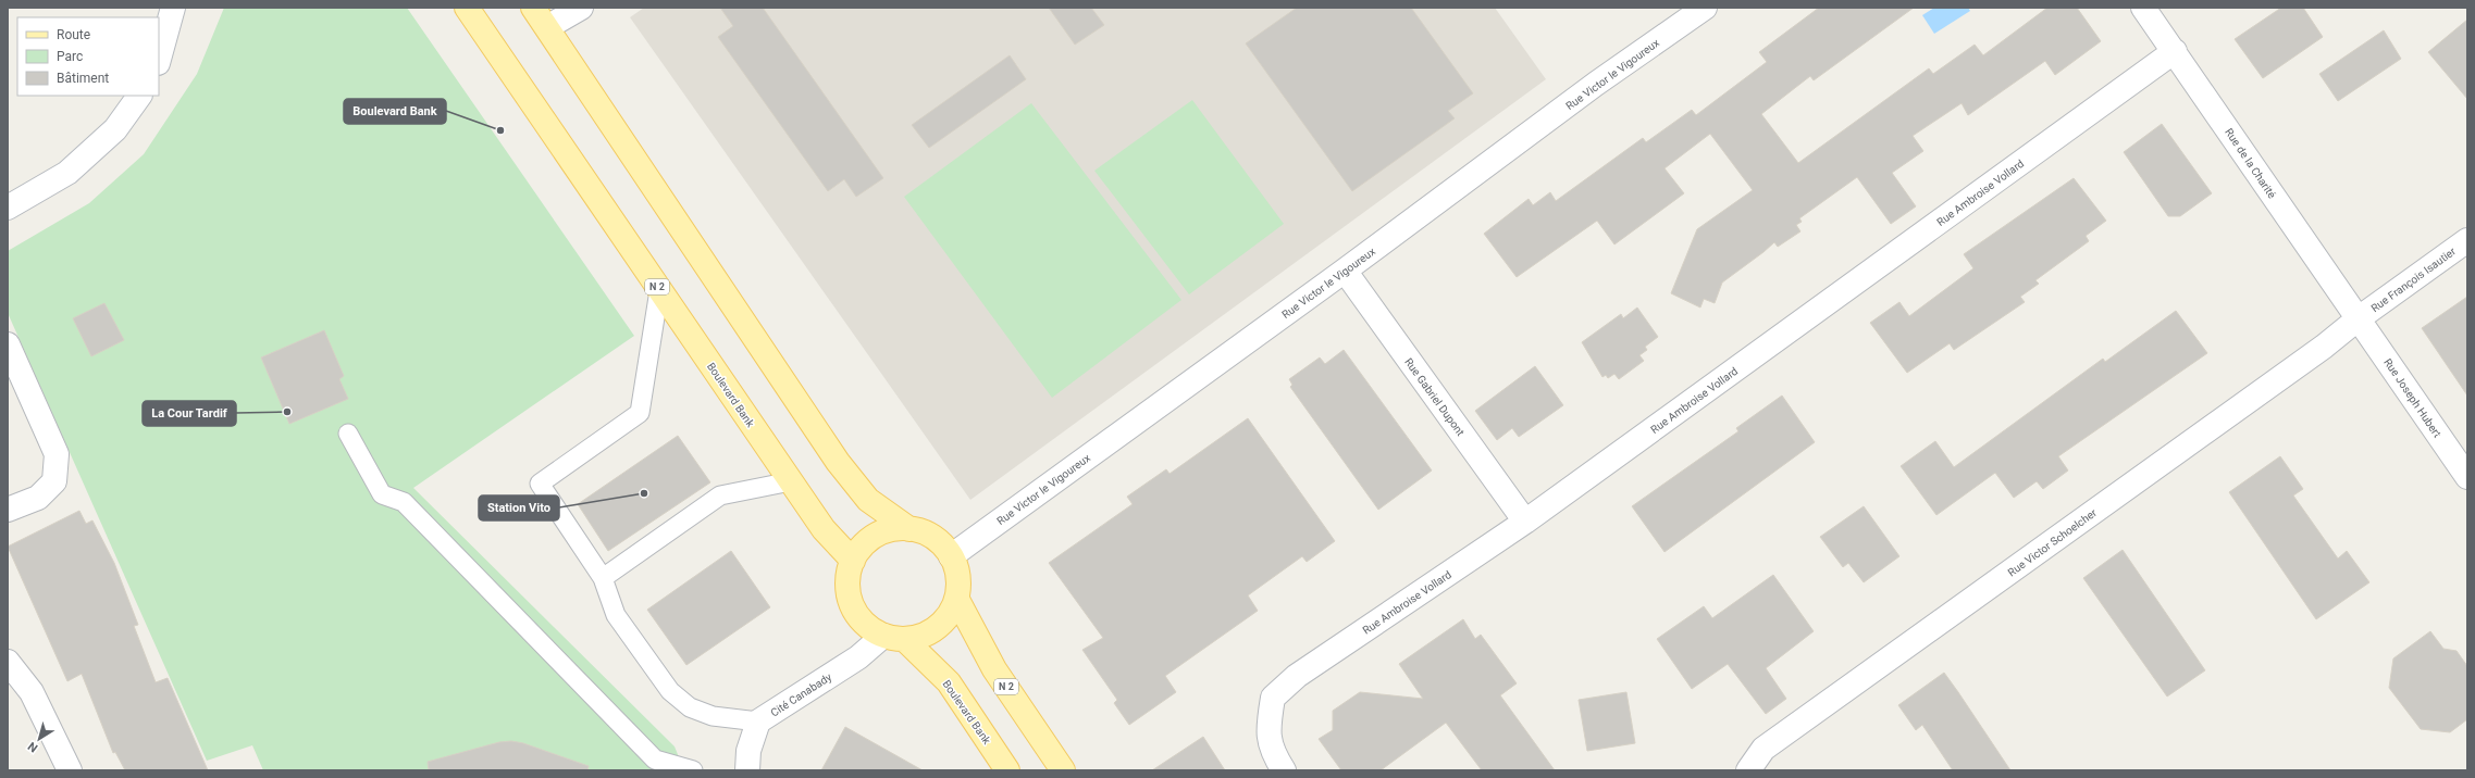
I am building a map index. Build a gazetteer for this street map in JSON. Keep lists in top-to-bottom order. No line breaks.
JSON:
{"streets":{"main road":["N 2","Boulevard Bank"],"street":["Rue Victor le Vigoureux","Rue de la Charité","Rue Ambroise Vollard","Rue François Isautier","Rue Gabriel Dupont","Rue Joseph Hubert","Rue Victor Schoelcher","Cité Canabady"]},"crossings":[["Rue Victor le Vigoureux","N 2"],["Rue Victor le Vigoureux","Boulevard Bank"],["Rue Victor le Vigoureux","Rue Gabriel Dupont"],["Rue Victor le Vigoureux","Cité Canabady"],["Rue de la Charité","Rue Ambroise Vollard"],["Rue de la Charité","Rue François Isautier"],["Rue de la Charité","Rue Joseph Hubert"],["Rue de la Charité","Rue Victor Schoelcher"],["Rue Ambroise Vollard","Rue Gabriel Dupont"],["Rue François Isautier","Rue Joseph Hubert"],["Rue François Isautier","Rue Victor Schoelcher"],["N 2","Boulevard Bank"],["N 2","Cité Canabady"],["Boulevard Bank","Cité Canabady"],["Rue Joseph Hubert","Rue Victor Schoelcher"]],"places":["Boulevard Bank","La Cour Tardif","Station Vito"],"legend":["Route","Parc","Bâtiment"],"north":"bottom left"}
